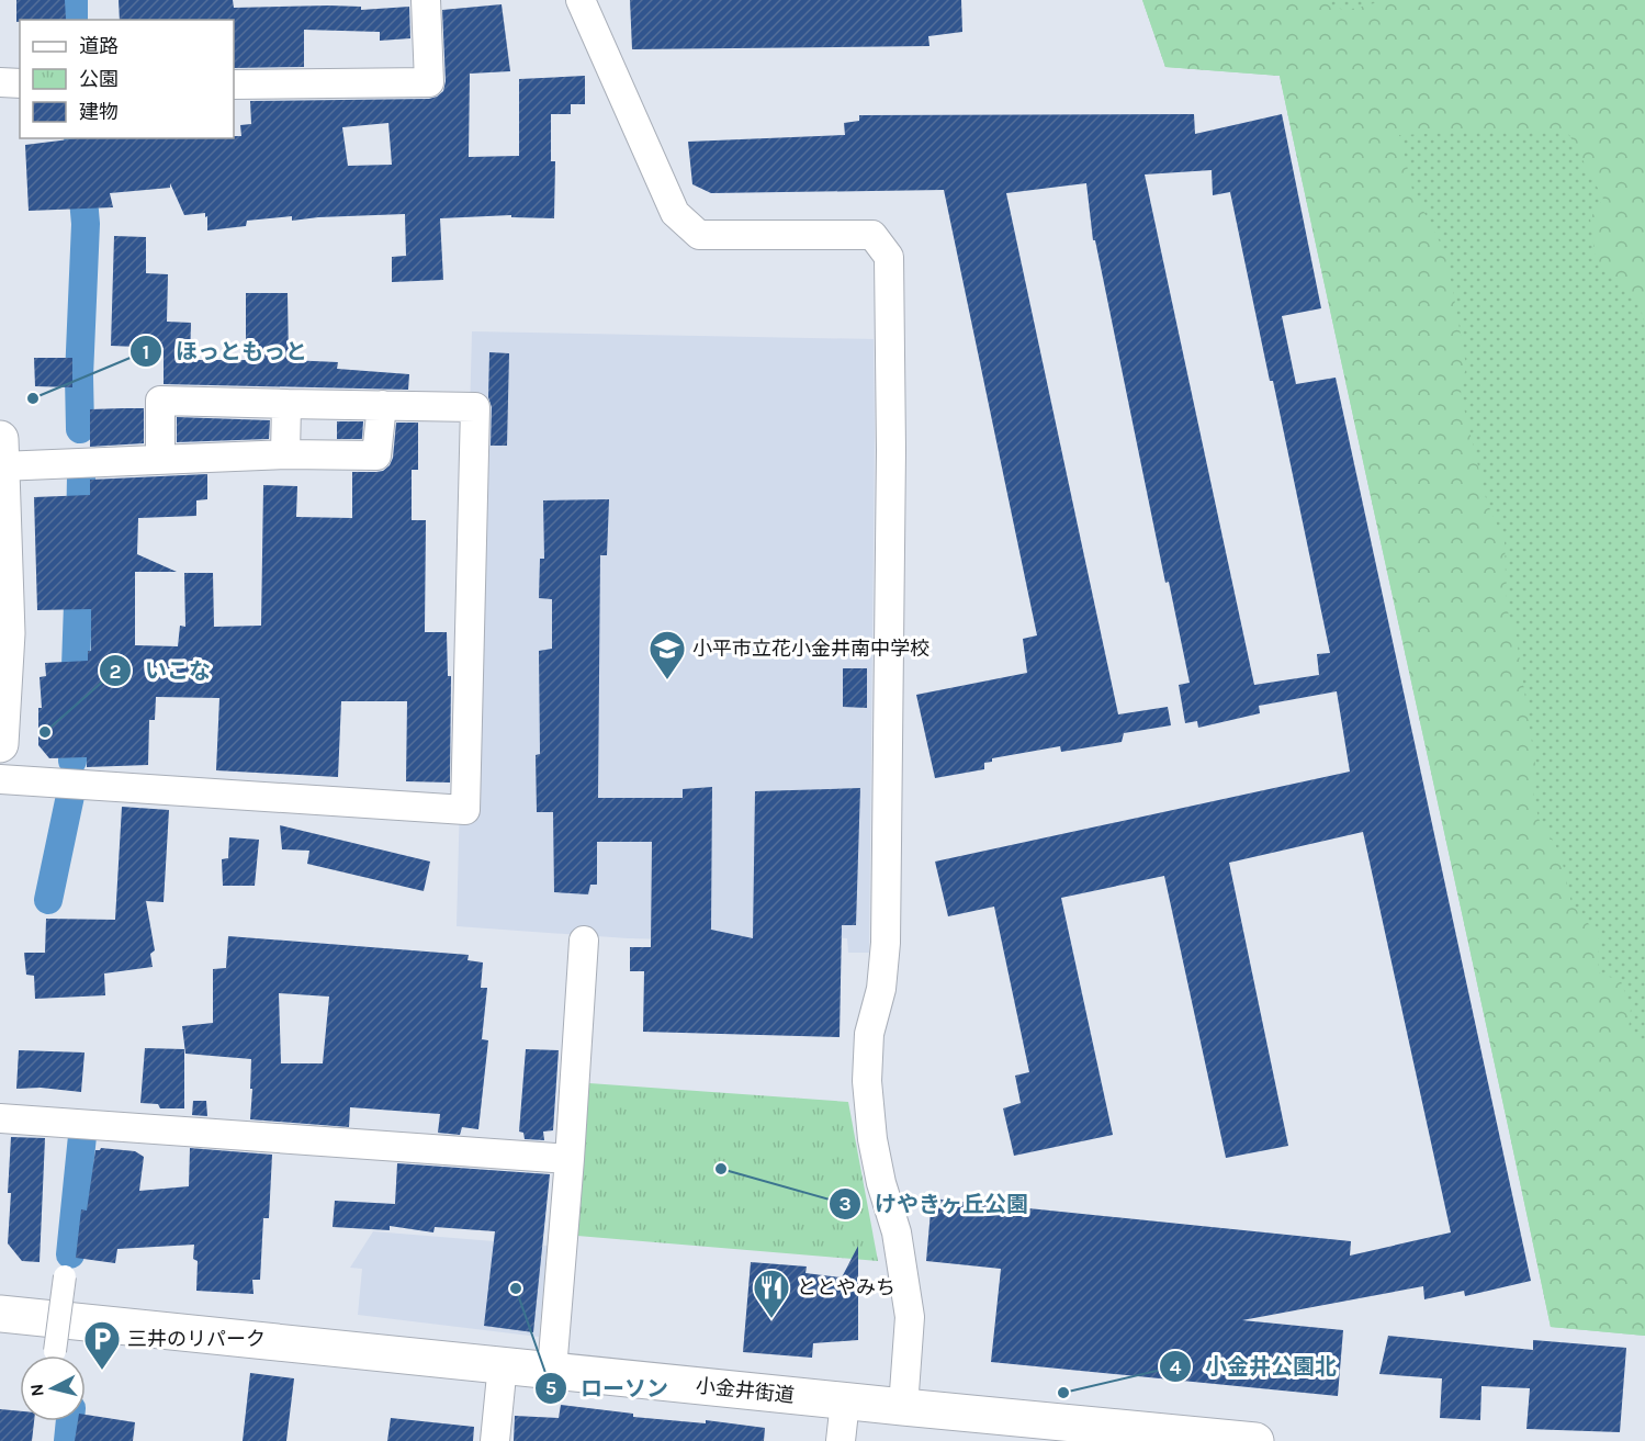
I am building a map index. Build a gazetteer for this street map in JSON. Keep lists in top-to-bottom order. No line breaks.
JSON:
{"streets":{"main road":["小金井街道"]},"places":{"other":["ほっともっと","いこな","けやきヶ丘公園","ローソン","小金井公園北"],"school or university":["小平市立花小金井南中学校"],"restaurant":["ととやみち"],"parking":["三井のリパーク"]},"legend":["道路","公園","建物"],"north":"left"}
